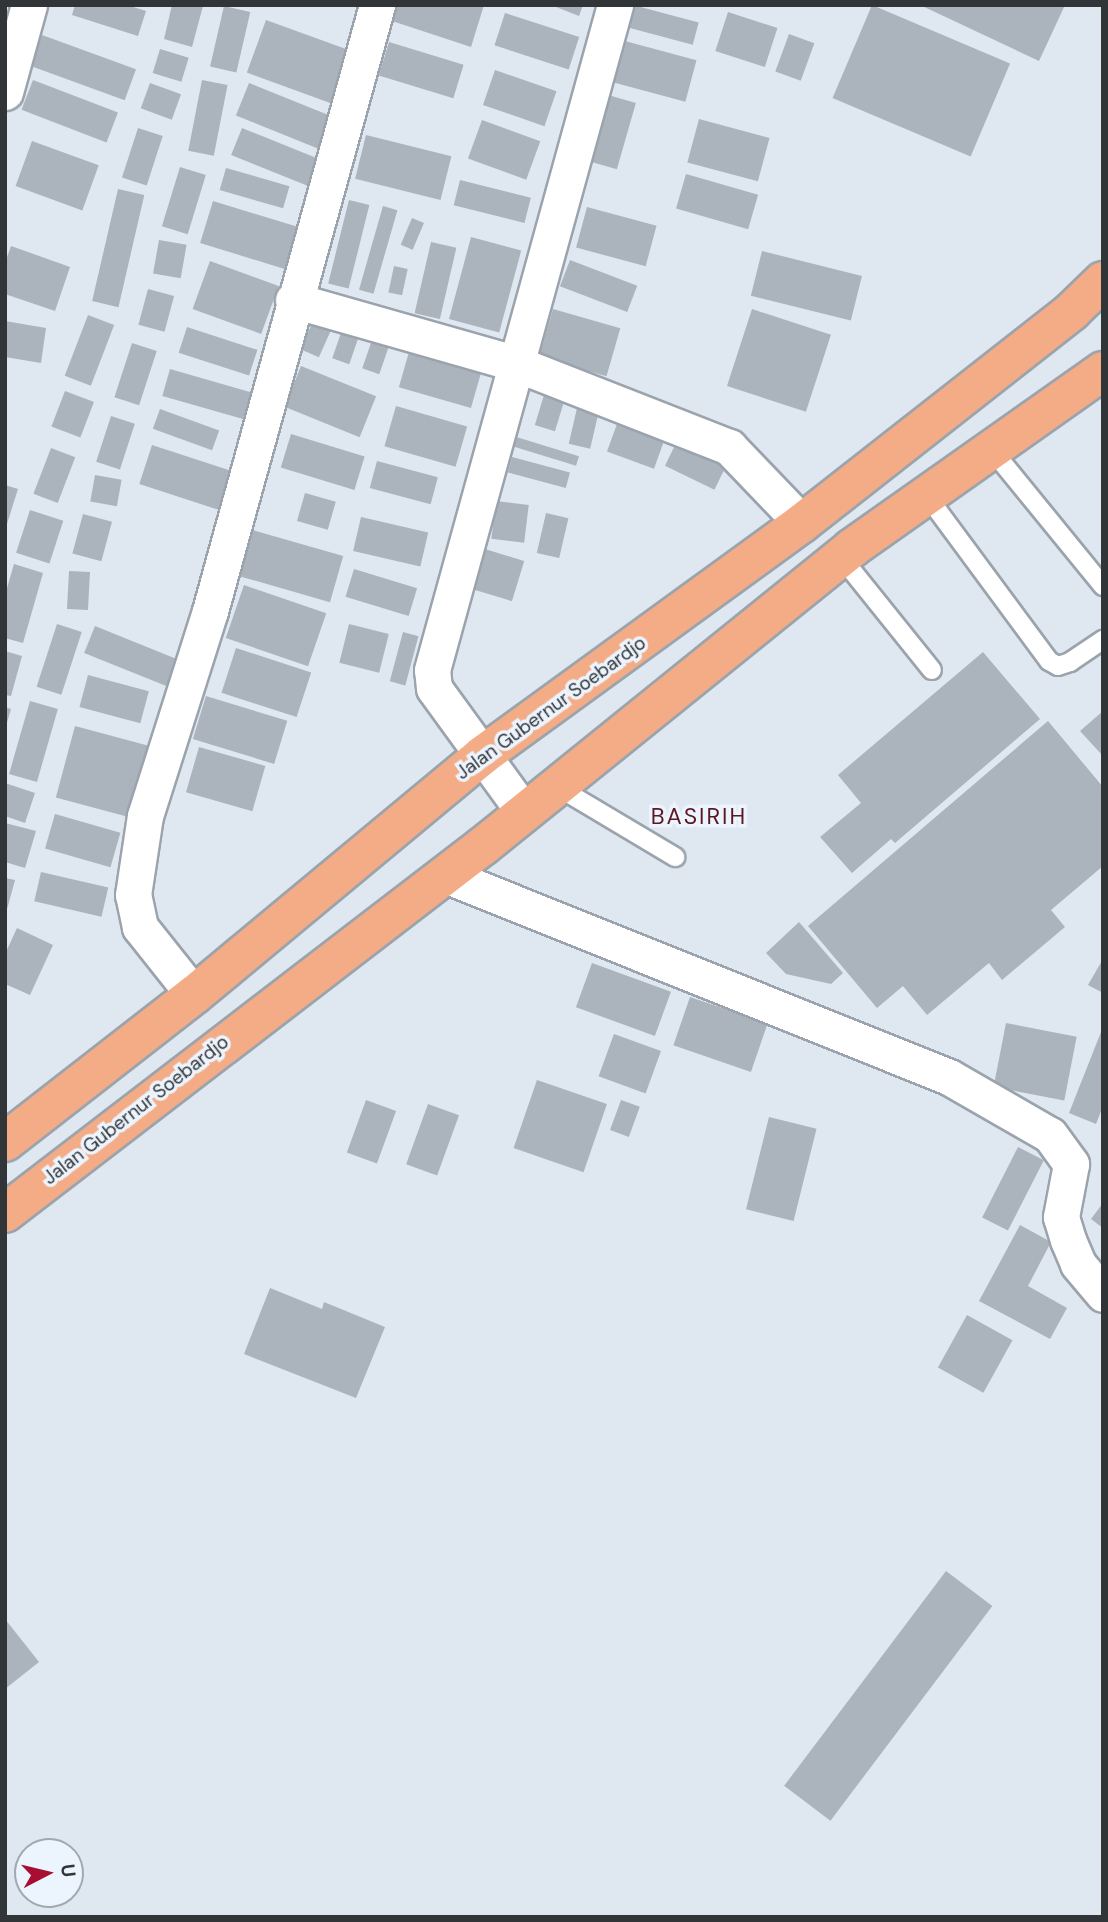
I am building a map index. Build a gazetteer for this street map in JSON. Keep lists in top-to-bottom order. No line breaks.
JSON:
{"streets":{"highway":["Jalan Gubernur Soebardjo"]},"districts":["BASIRIH"],"north":"right"}
